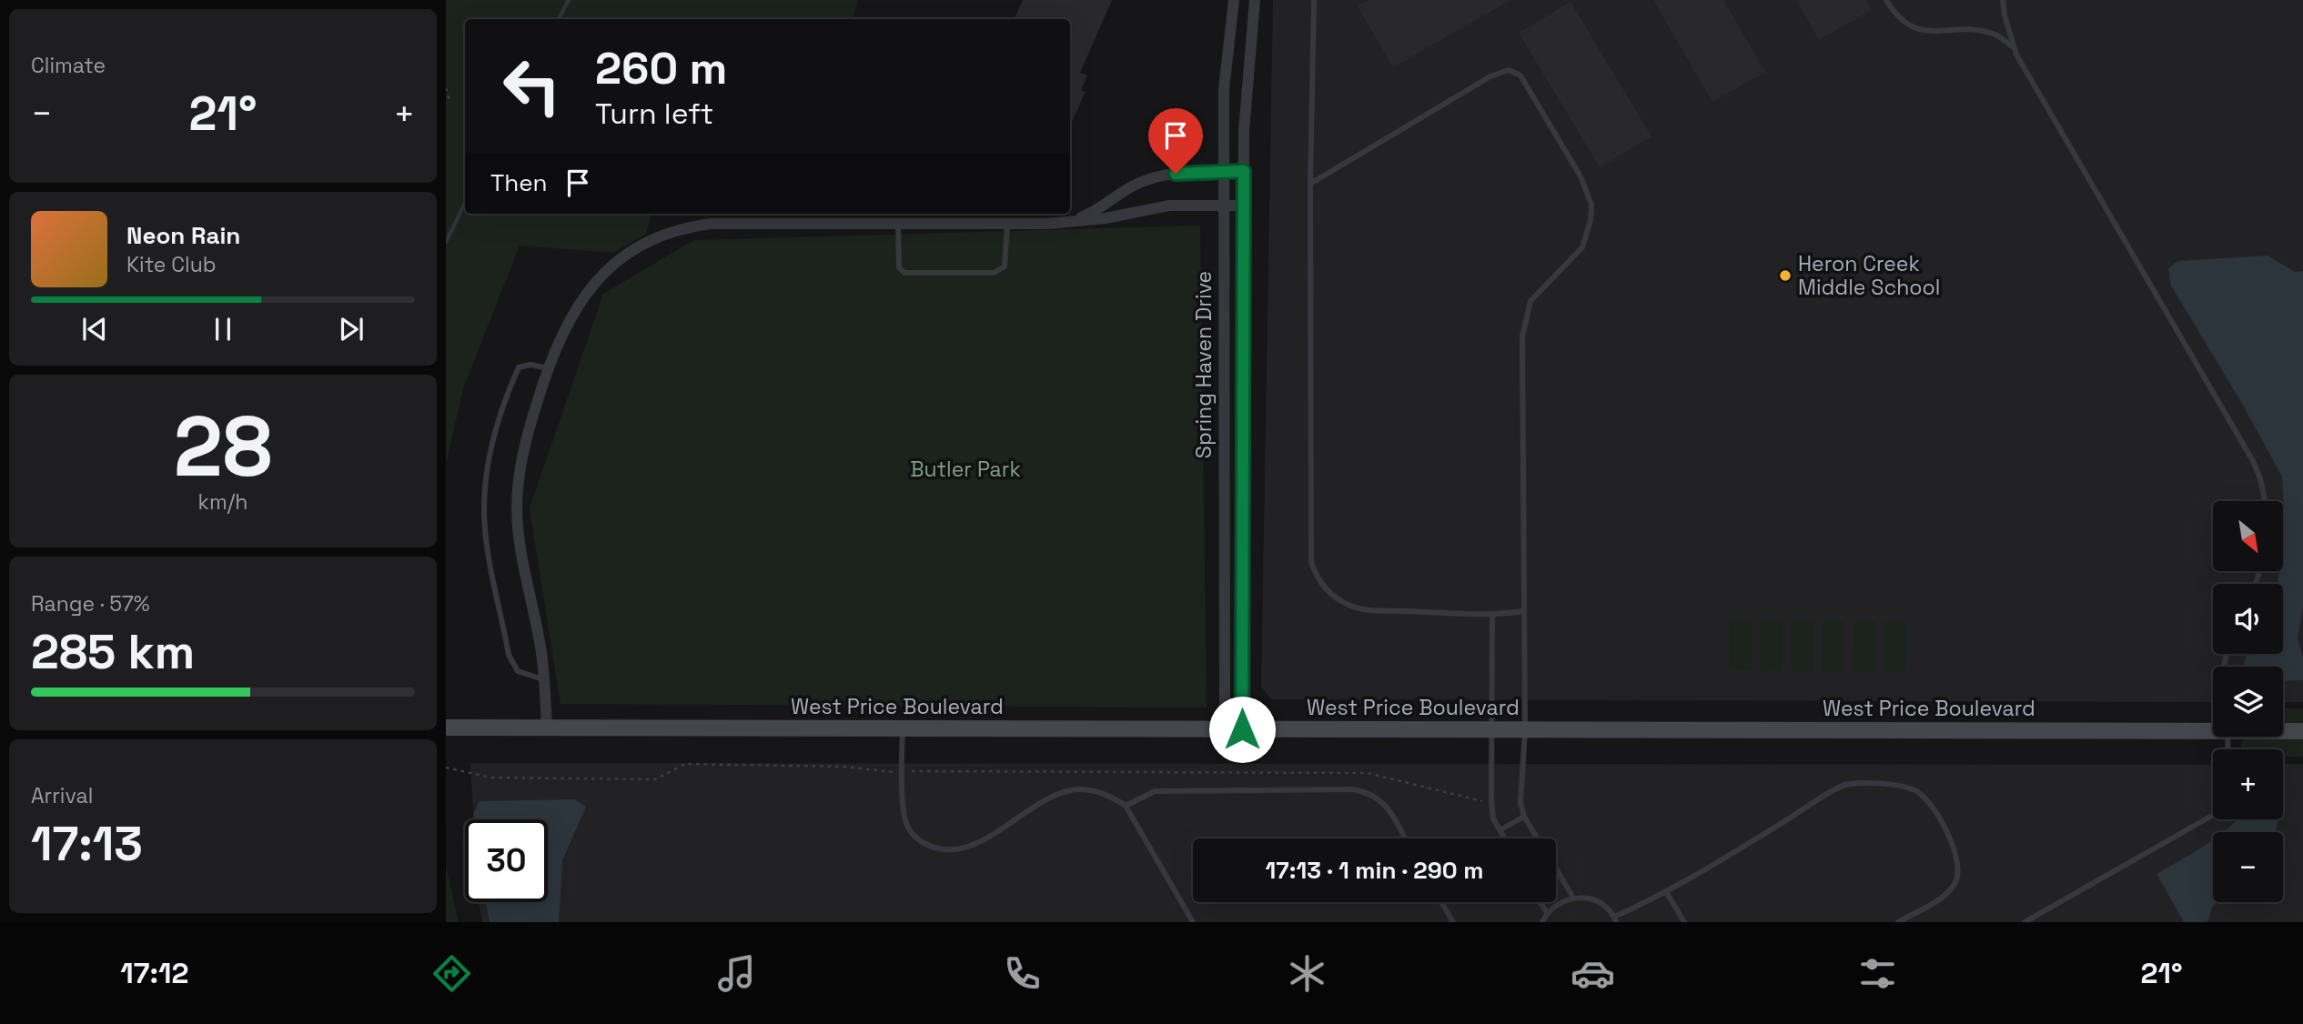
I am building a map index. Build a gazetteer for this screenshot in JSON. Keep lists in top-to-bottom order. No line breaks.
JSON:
{"streets":{"street":["Spring Haven Drive","West Price Boulevard"]},"crossings":[["Spring Haven Drive","West Price Boulevard"]],"parks":["Butler Park"],"places":["Heron Creek Middle School"],"north":"bottom right","page":{"tile":["Climate",["28","km/h"],["Range · 57%","285 km"],["Arrival","17:13"]],"turn":["260 m","Turn left"],"heat":["−","21°","+"],"then":"Then","song":["Neon Rain","Kite Club"],"map_buttons":["+","−"],"limit":"30","trip":"17:13 · 1 min · 290 m","tabs":["17:12","21°"]}}
